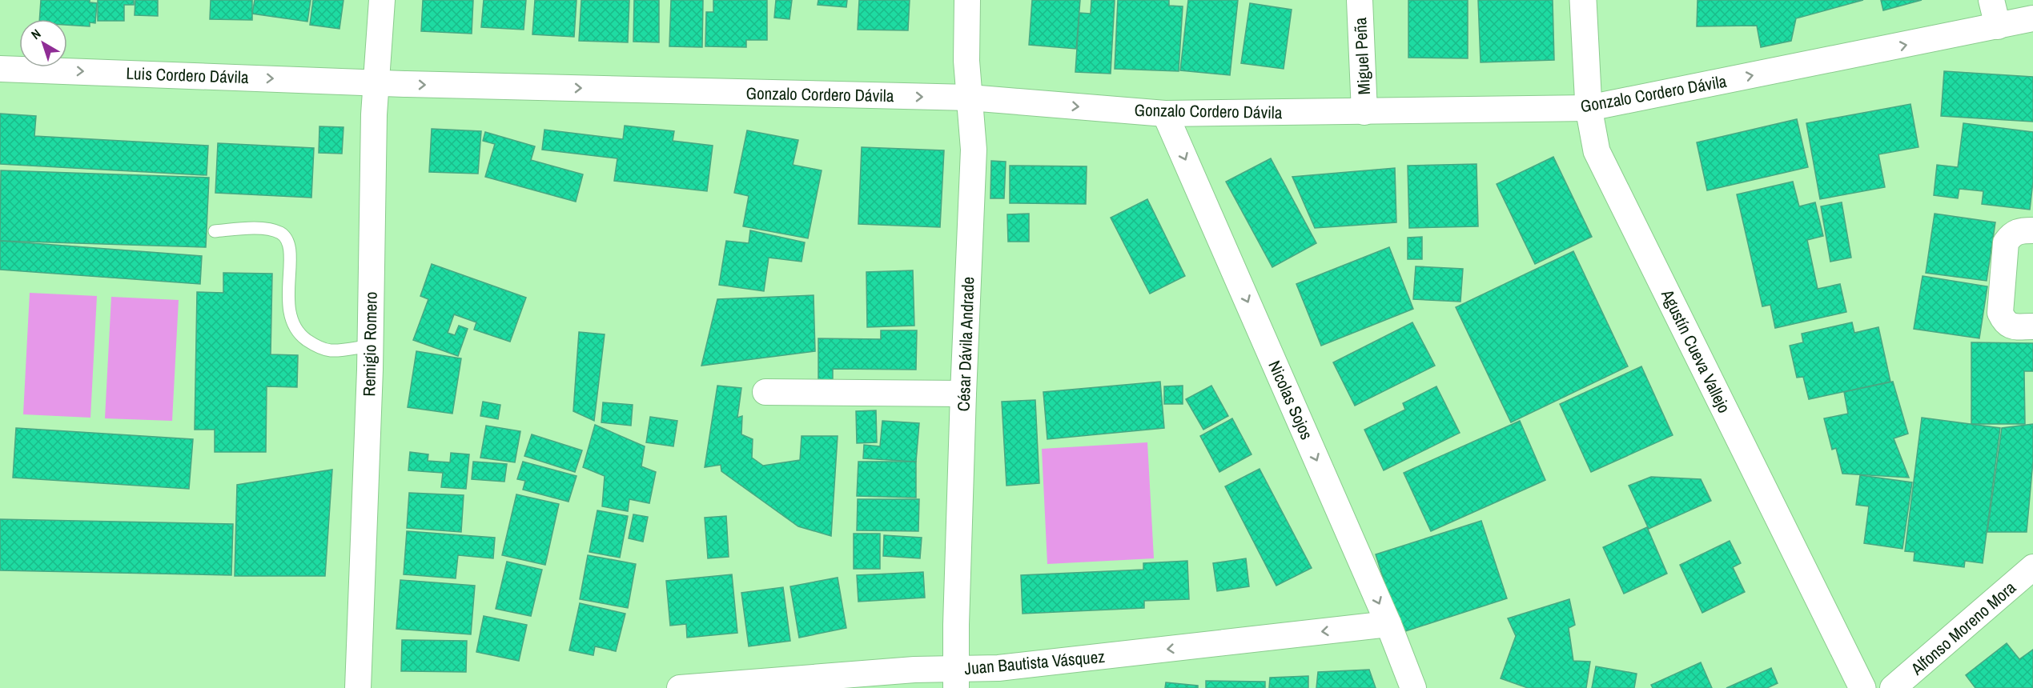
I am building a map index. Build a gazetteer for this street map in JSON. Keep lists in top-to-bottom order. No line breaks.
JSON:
{"streets":{"street":["Miguel Peña","Luis Cordero Dávila","Gonzalo Cordero Dávila","Remigio Romero","César Dávila Andrade","Agustín Cueva Vallejo","Nicolas Sojos","Alfonso Moreno Mora","Juan Bautista Vásquez"]},"crossings":[["Miguel Peña","Gonzalo Cordero Dávila"],["Luis Cordero Dávila","Gonzalo Cordero Dávila"],["Luis Cordero Dávila","Remigio Romero"],["Gonzalo Cordero Dávila","Remigio Romero"],["Gonzalo Cordero Dávila","César Dávila Andrade"],["Gonzalo Cordero Dávila","Agustín Cueva Vallejo"],["Gonzalo Cordero Dávila","Nicolas Sojos"],["César Dávila Andrade","Juan Bautista Vásquez"],["Nicolas Sojos","Juan Bautista Vásquez"]],"one_way":["Luis Cordero Dávila","Gonzalo Cordero Dávila","Nicolas Sojos","Juan Bautista Vásquez"],"north":"top left"}
